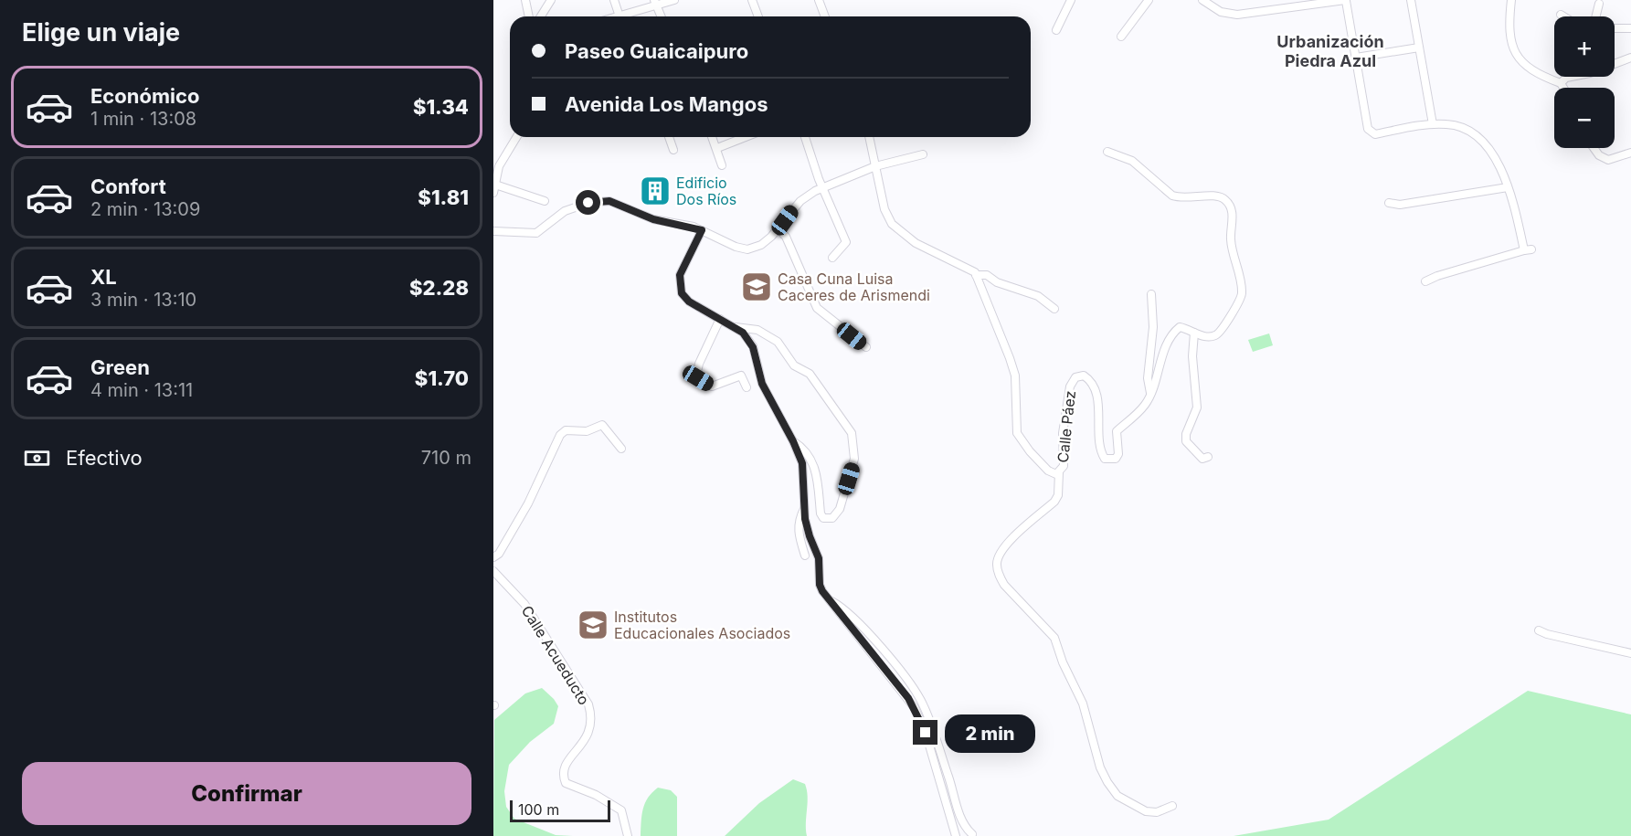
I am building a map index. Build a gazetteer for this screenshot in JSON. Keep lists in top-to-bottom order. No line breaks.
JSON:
{"streets":{"street":["Calle Páez","Calle Acueducto"]},"districts":["Urbanización Piedra Azul"],"places":{"building":["Edificio Dos Ríos"],"school or university":["Casa Cuna Luisa Caceres de Arismendi","Institutos Educacionales Asociados"]},"scale_bar":"100 m","page":{"heading":"Elige un viaje","map_buttons":["+","−"],"banner":["Paseo Guaicaipuro","Avenida Los Mangos"],"list":[{"name":"Económico","note":"1 min · 13:08","value":"$1.34"},{"name":"Confort","note":"2 min · 13:09","value":"$1.81"},{"name":"XL","note":"3 min · 13:10","value":"$2.28"},{"name":"Green","note":"4 min · 13:11","value":"$1.70"}],"pay":["Efectivo","710 m"],"bubble":"2 min","buttons":"Confirmar","scale":"100 m"}}
